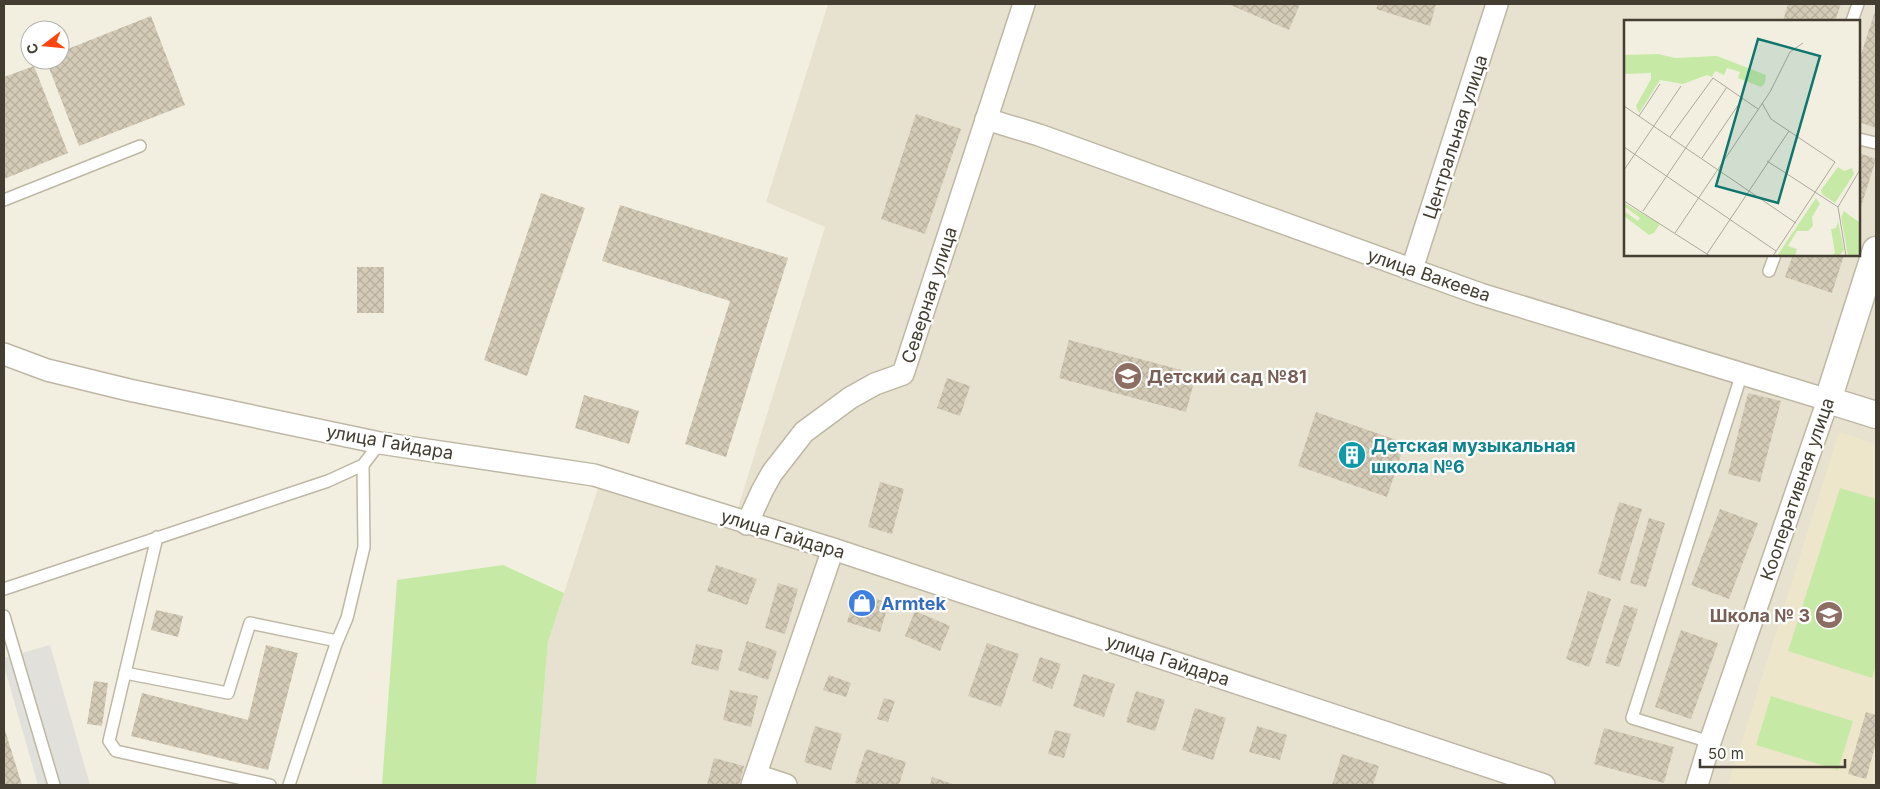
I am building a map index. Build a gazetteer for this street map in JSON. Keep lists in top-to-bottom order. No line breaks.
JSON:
{"streets":{"street":["Центральная улица","улица Вакеева","Северная улица","улица Гайдара","Кооперативная улица"]},"crossings":[["Центральная улица","улица Вакеева"],["улица Вакеева","Северная улица"],["улица Вакеева","Кооперативная улица"],["Северная улица","улица Гайдара"]],"places":{"school or university":["Детский сад №81","Школа № 3"],"building":["Детская музыкальная школа №6"],"shop":["Armtek"]},"scale_bar":"50 m","north":"left"}
